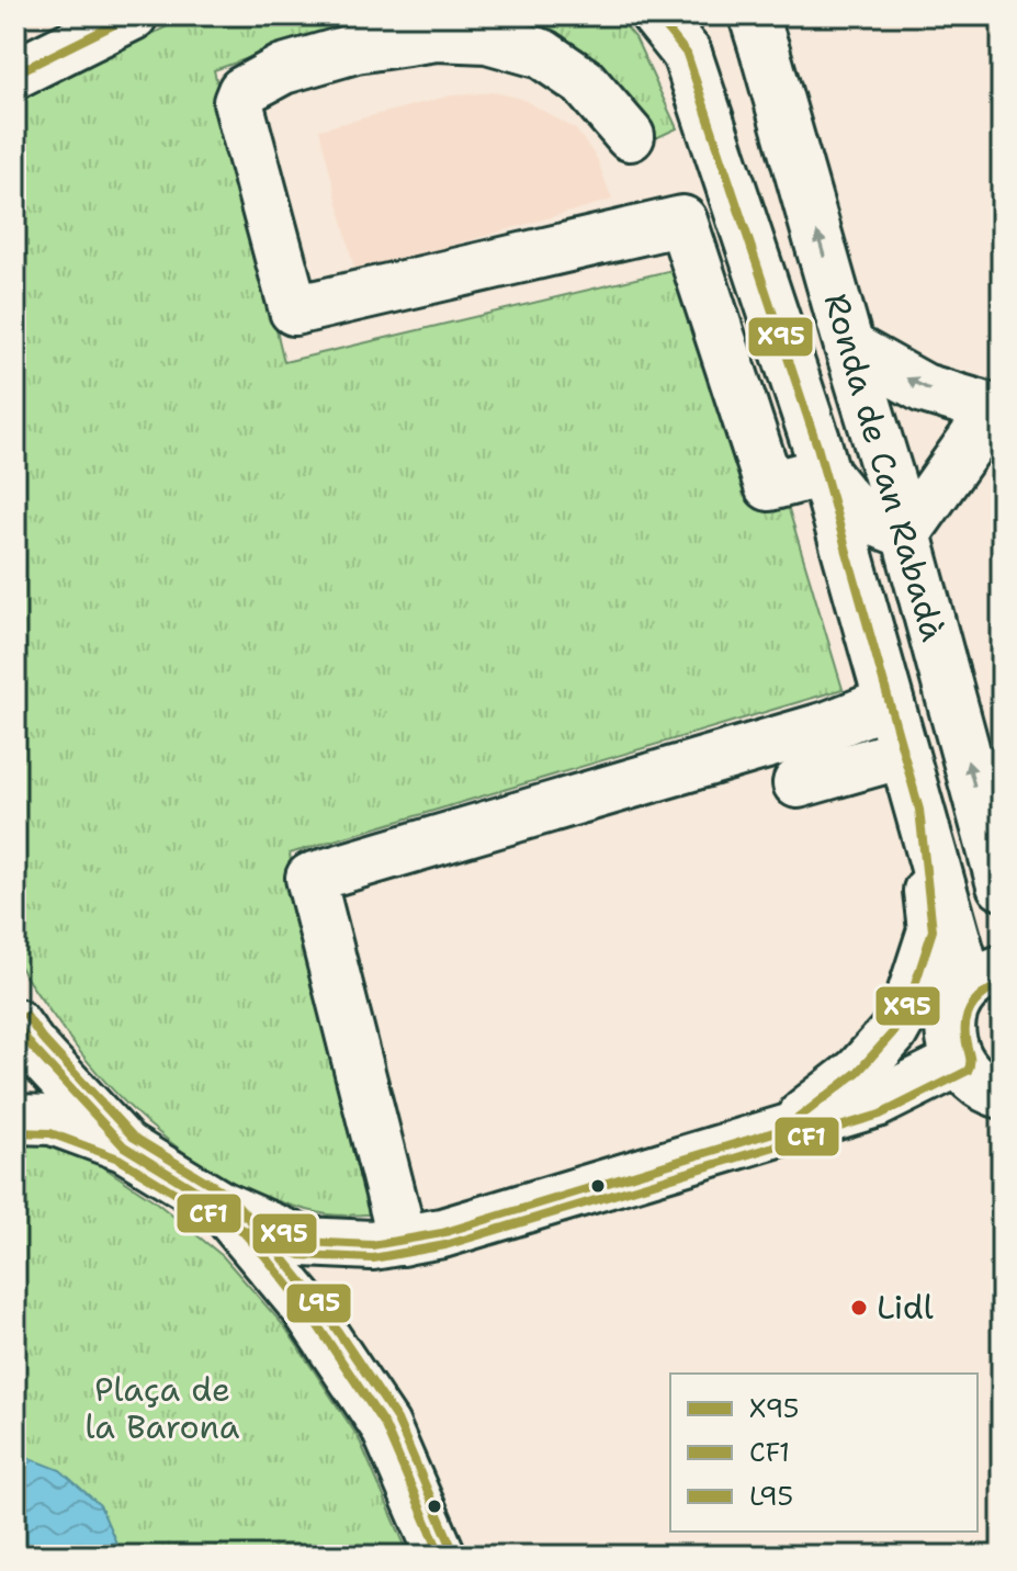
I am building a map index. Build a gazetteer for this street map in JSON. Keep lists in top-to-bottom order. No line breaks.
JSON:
{"streets":{"main road":["Ronda de Can Rabadà"]},"parks":["Plaça de la Barona"],"places":["Lidl"],"lines":["transit line X95","transit line CF1","transit line L95"],"legend":["X95","CF1","L95"]}
